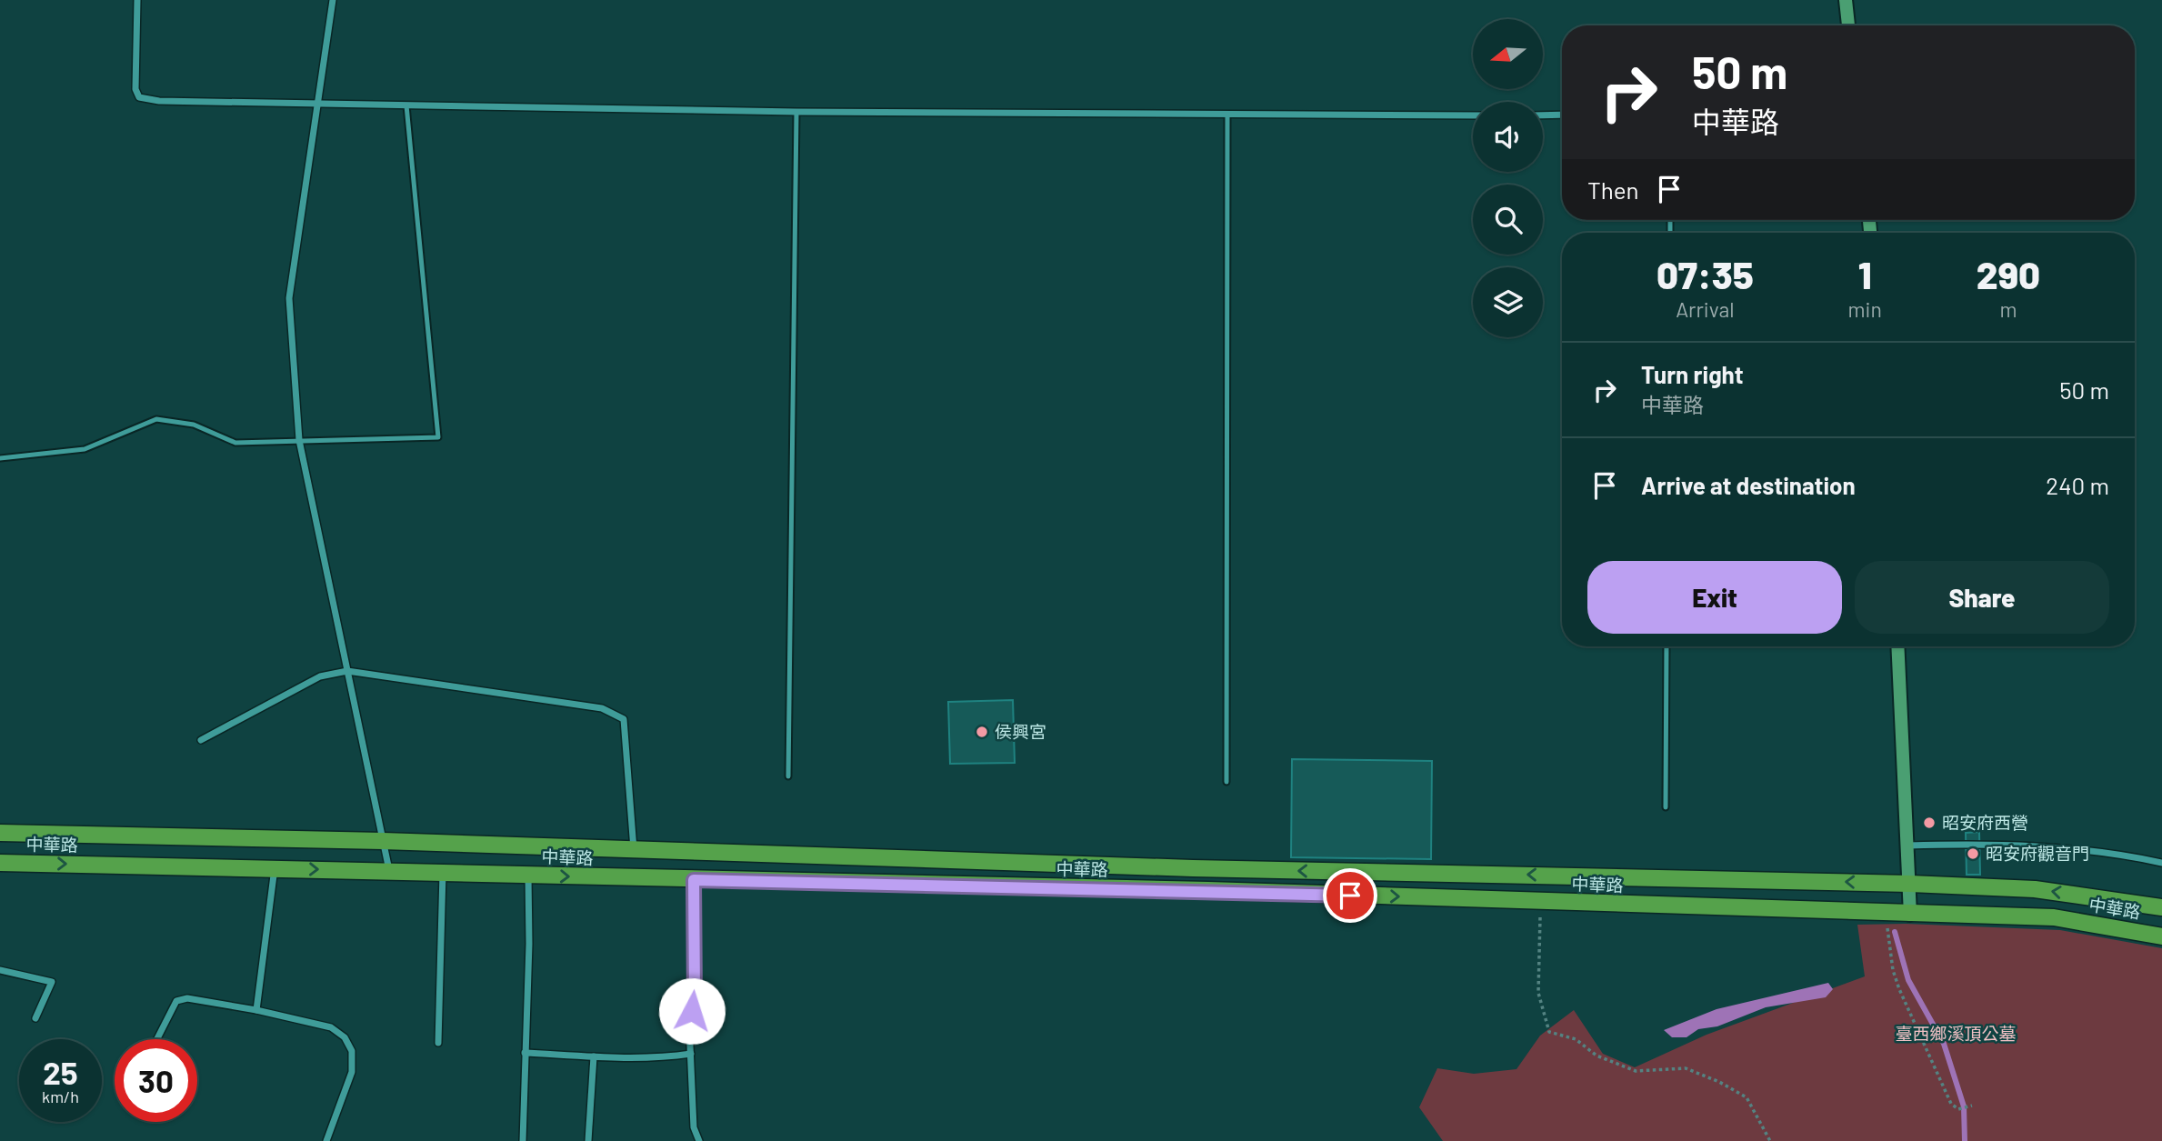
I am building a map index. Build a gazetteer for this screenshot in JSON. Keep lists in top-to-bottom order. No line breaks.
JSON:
{"streets":{"main road":["中華路"]},"parks":["臺西鄉溪頂公墓"],"places":["侯興宮","昭安府西營","昭安府觀音門"],"north":"left","page":{"turn":["50 m","中華路"],"then":"Then","eta":["07:35","Arrival","1","min","290","m"],"list":[{"name":"Turn right","note":"中華路","value":"50 m"},{"name":"Arrive at destination","value":"240 m"}],"buttons":["Exit","Share"],"speed":"25 km/h","limit":"30"}}
